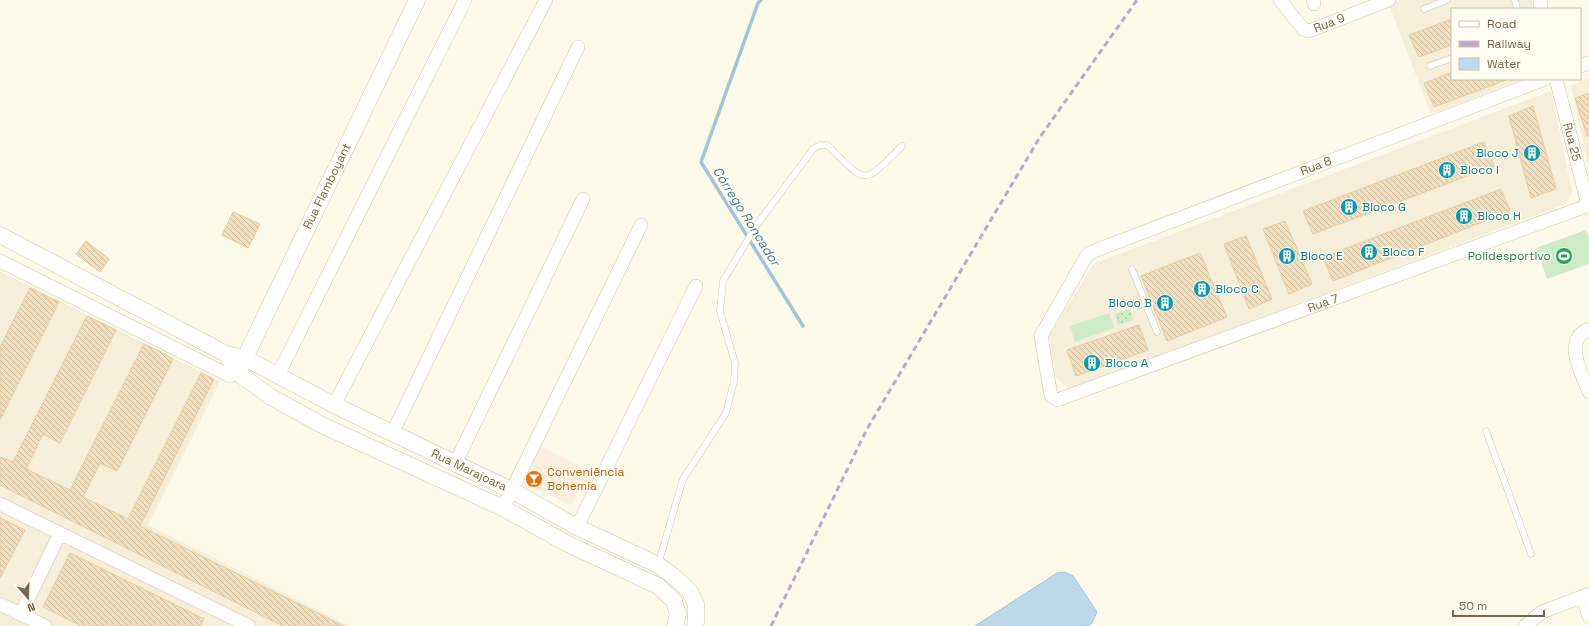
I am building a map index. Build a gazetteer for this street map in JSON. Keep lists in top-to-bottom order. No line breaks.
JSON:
{"streets":{"street":["Rua 9","Rua 25","Rua 8","Rua Flamboyant","Rua 7","Rua Marajoara"]},"crossings":[["Rua 25","Rua 7"],["Rua 8","Rua 7"],["Rua Flamboyant","Rua Marajoara"]],"water":["Córrego Roncador"],"places":{"building":["Bloco J","Bloco I","Bloco G","Bloco H","Bloco F","Bloco E","Bloco C","Bloco B","Bloco A"],"sports":["Polidesportivo"],"bar":["Conveniência Bohemia"]},"legend":["Road","Railway","Water"],"scale_bar":"50 m","north":"bottom"}
